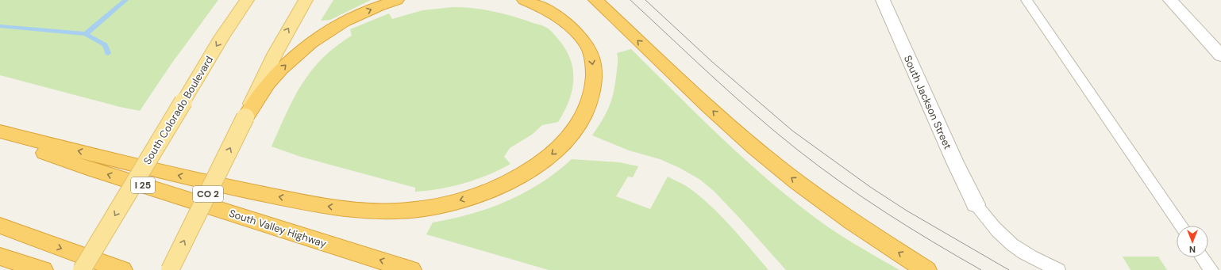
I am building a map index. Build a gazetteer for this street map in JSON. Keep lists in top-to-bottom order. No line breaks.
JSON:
{"streets":{"highway":["I 25","South Valley Highway"],"main road":["South Colorado Boulevard","CO 2"],"street":["South Jackson Street"]},"north":"bottom"}
